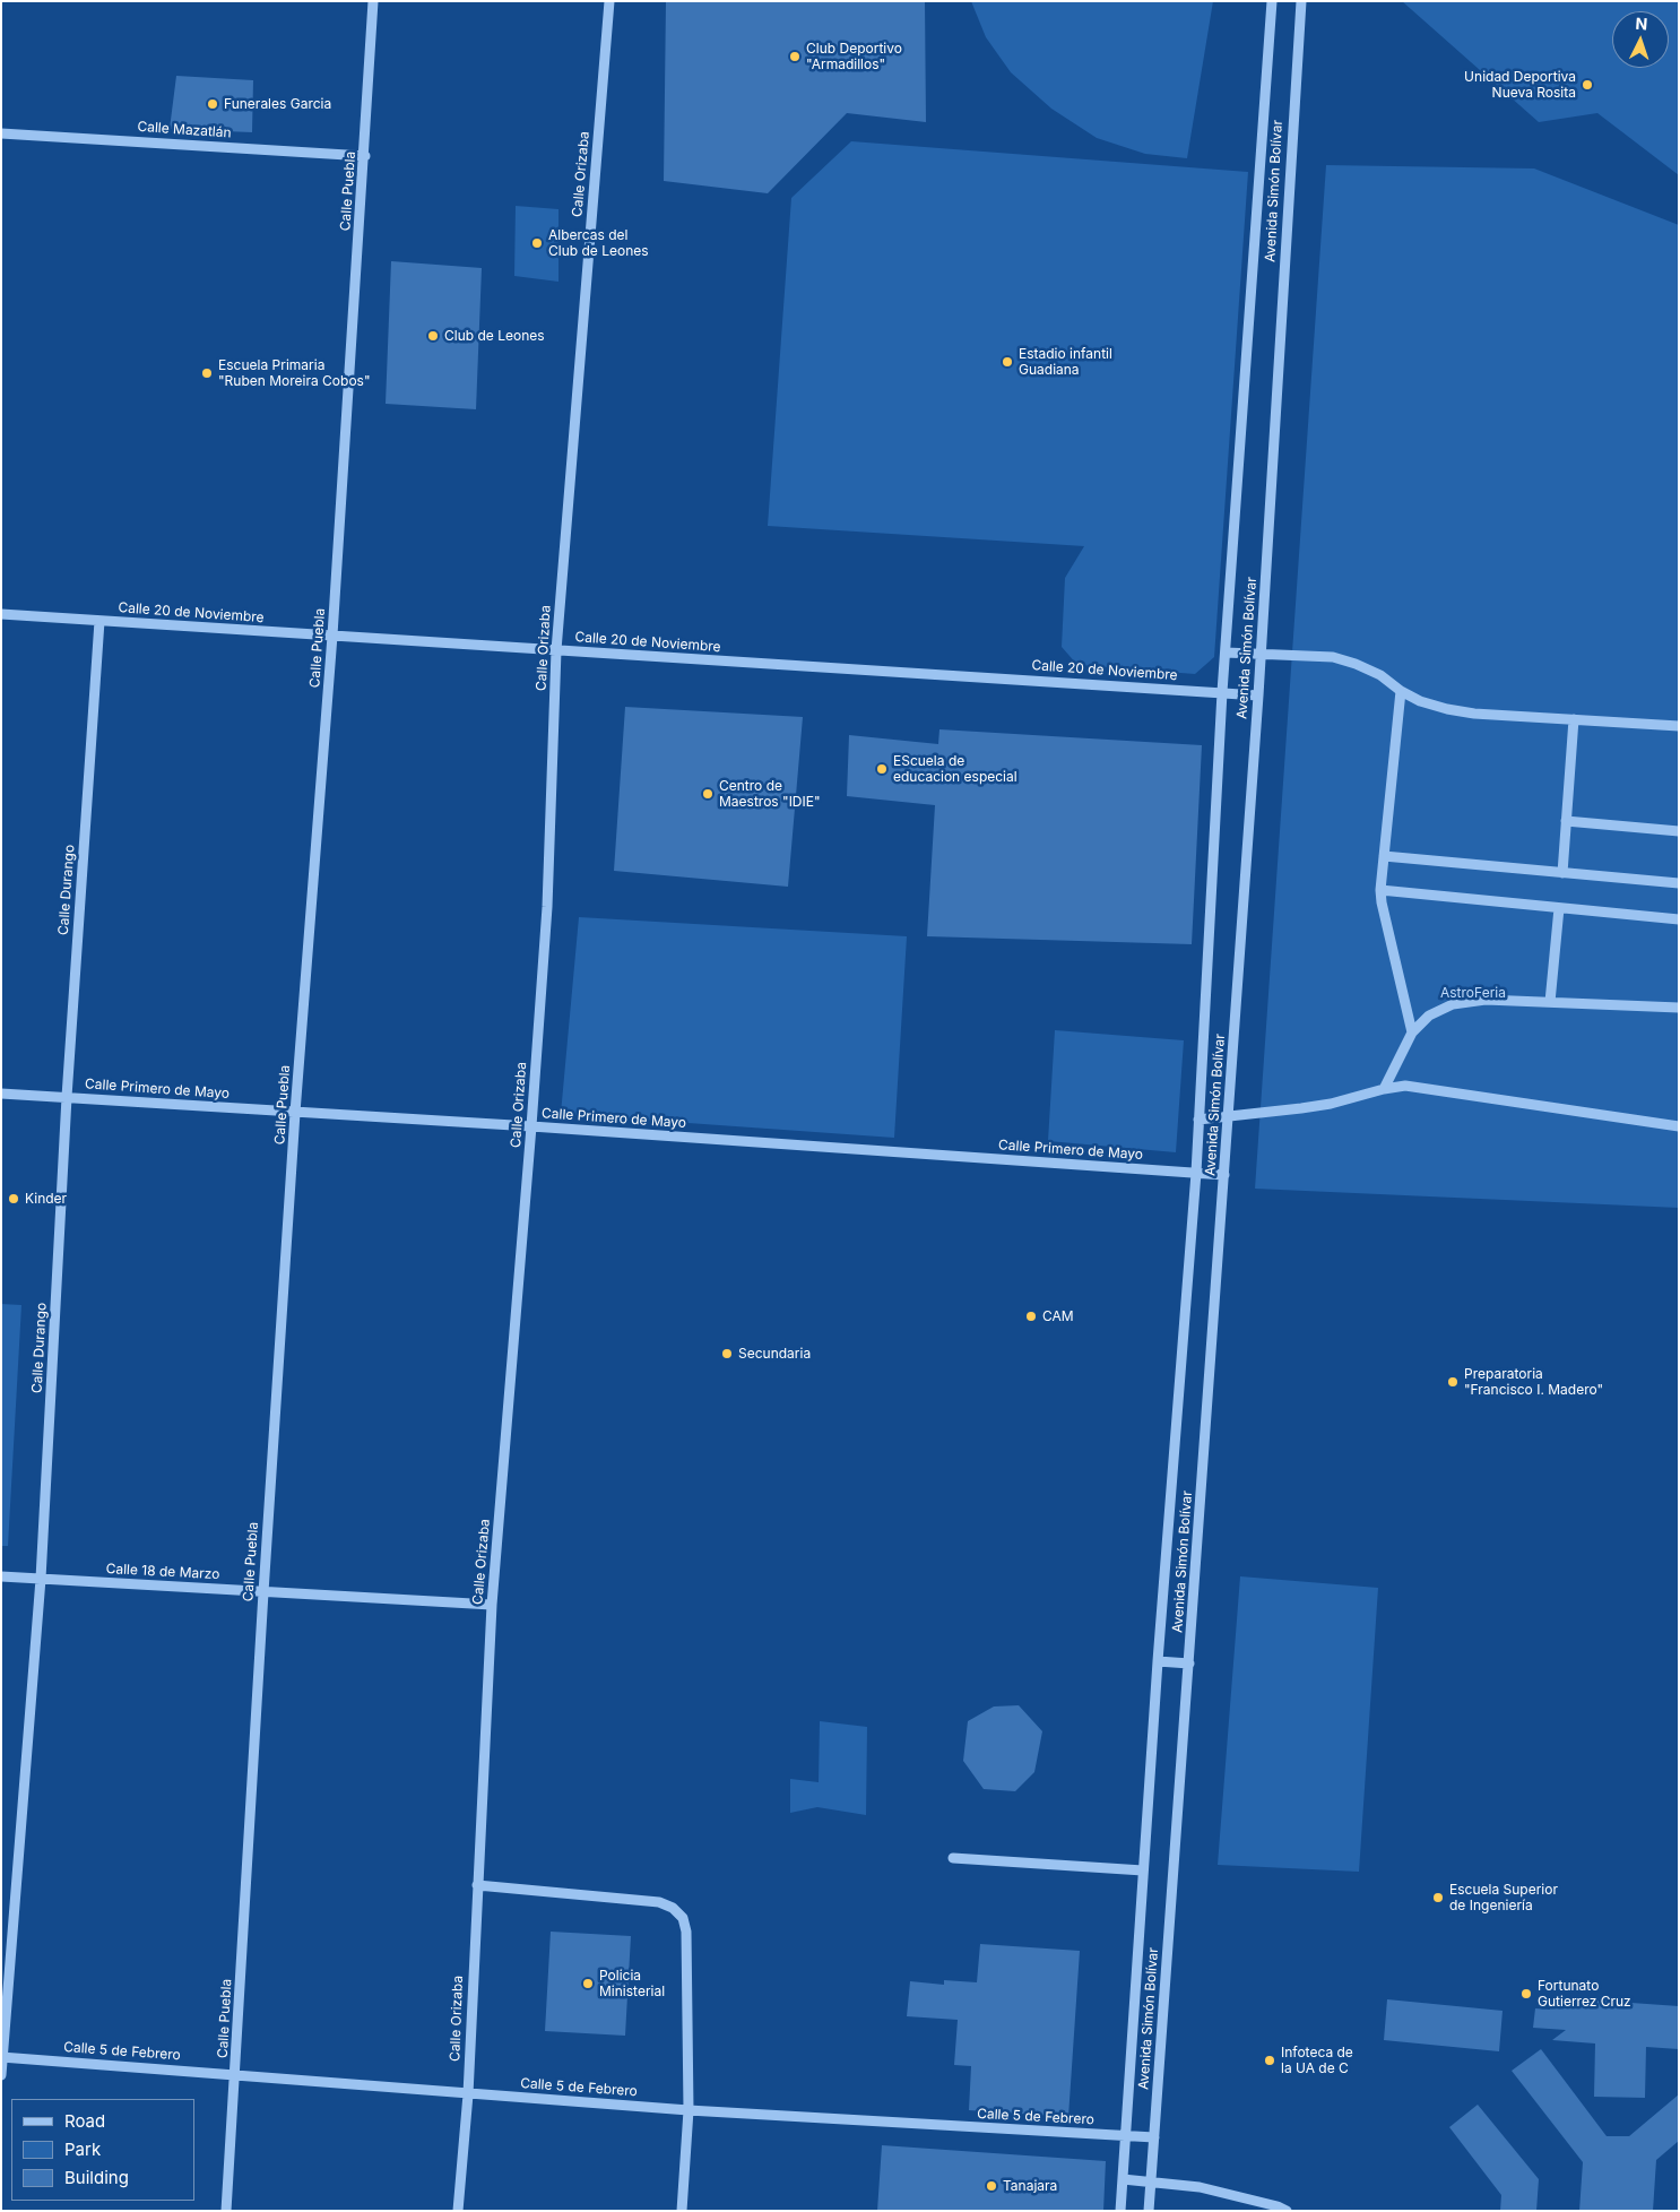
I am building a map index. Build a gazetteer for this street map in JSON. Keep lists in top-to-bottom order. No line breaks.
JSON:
{"streets":{"street":["Calle Mazatlán","Calle Orizaba","Calle Puebla","Avenida Simón Bolívar","Calle 20 de Noviembre","Calle Durango","Calle Primero de Mayo","Calle 18 de Marzo","Calle 5 de Febrero"]},"crossings":[["Calle Mazatlán","Calle Puebla"],["Calle Orizaba","Calle 20 de Noviembre"],["Calle Orizaba","Calle Primero de Mayo"],["Calle Orizaba","Calle 18 de Marzo"],["Calle Orizaba","Calle 5 de Febrero"],["Calle Puebla","Calle 20 de Noviembre"],["Calle Puebla","Calle Primero de Mayo"],["Calle Puebla","Calle 18 de Marzo"],["Calle Puebla","Calle 5 de Febrero"],["Avenida Simón Bolívar","Calle 20 de Noviembre"],["Avenida Simón Bolívar","Calle Primero de Mayo"],["Avenida Simón Bolívar","Calle 5 de Febrero"],["Calle 20 de Noviembre","Calle Durango"],["Calle Durango","Calle Primero de Mayo"],["Calle Durango","Calle 18 de Marzo"],["Calle Durango","Calle 5 de Febrero"]],"parks":["AstroFeria"],"places":["Club Deportivo \"Armadillos\"","Unidad Deportiva Nueva Rosita","Funerales Garcia","Albercas del Club de Leones","Club de Leones","Estadio infantil Guadiana","Escuela Primaria \"Ruben Moreira Cobos\"","EScuela de educacion especial","Centro de Maestros \"IDIE\"","Kinder","CAM","Secundaria","Preparatoria \"Francisco I. Madero\"","Escuela Superior de Ingeniería","Policia Ministerial","Fortunato Gutierrez Cruz","Infoteca de la UA de C","Tanajara"],"legend":["Road","Park","Building"],"north":"top"}
